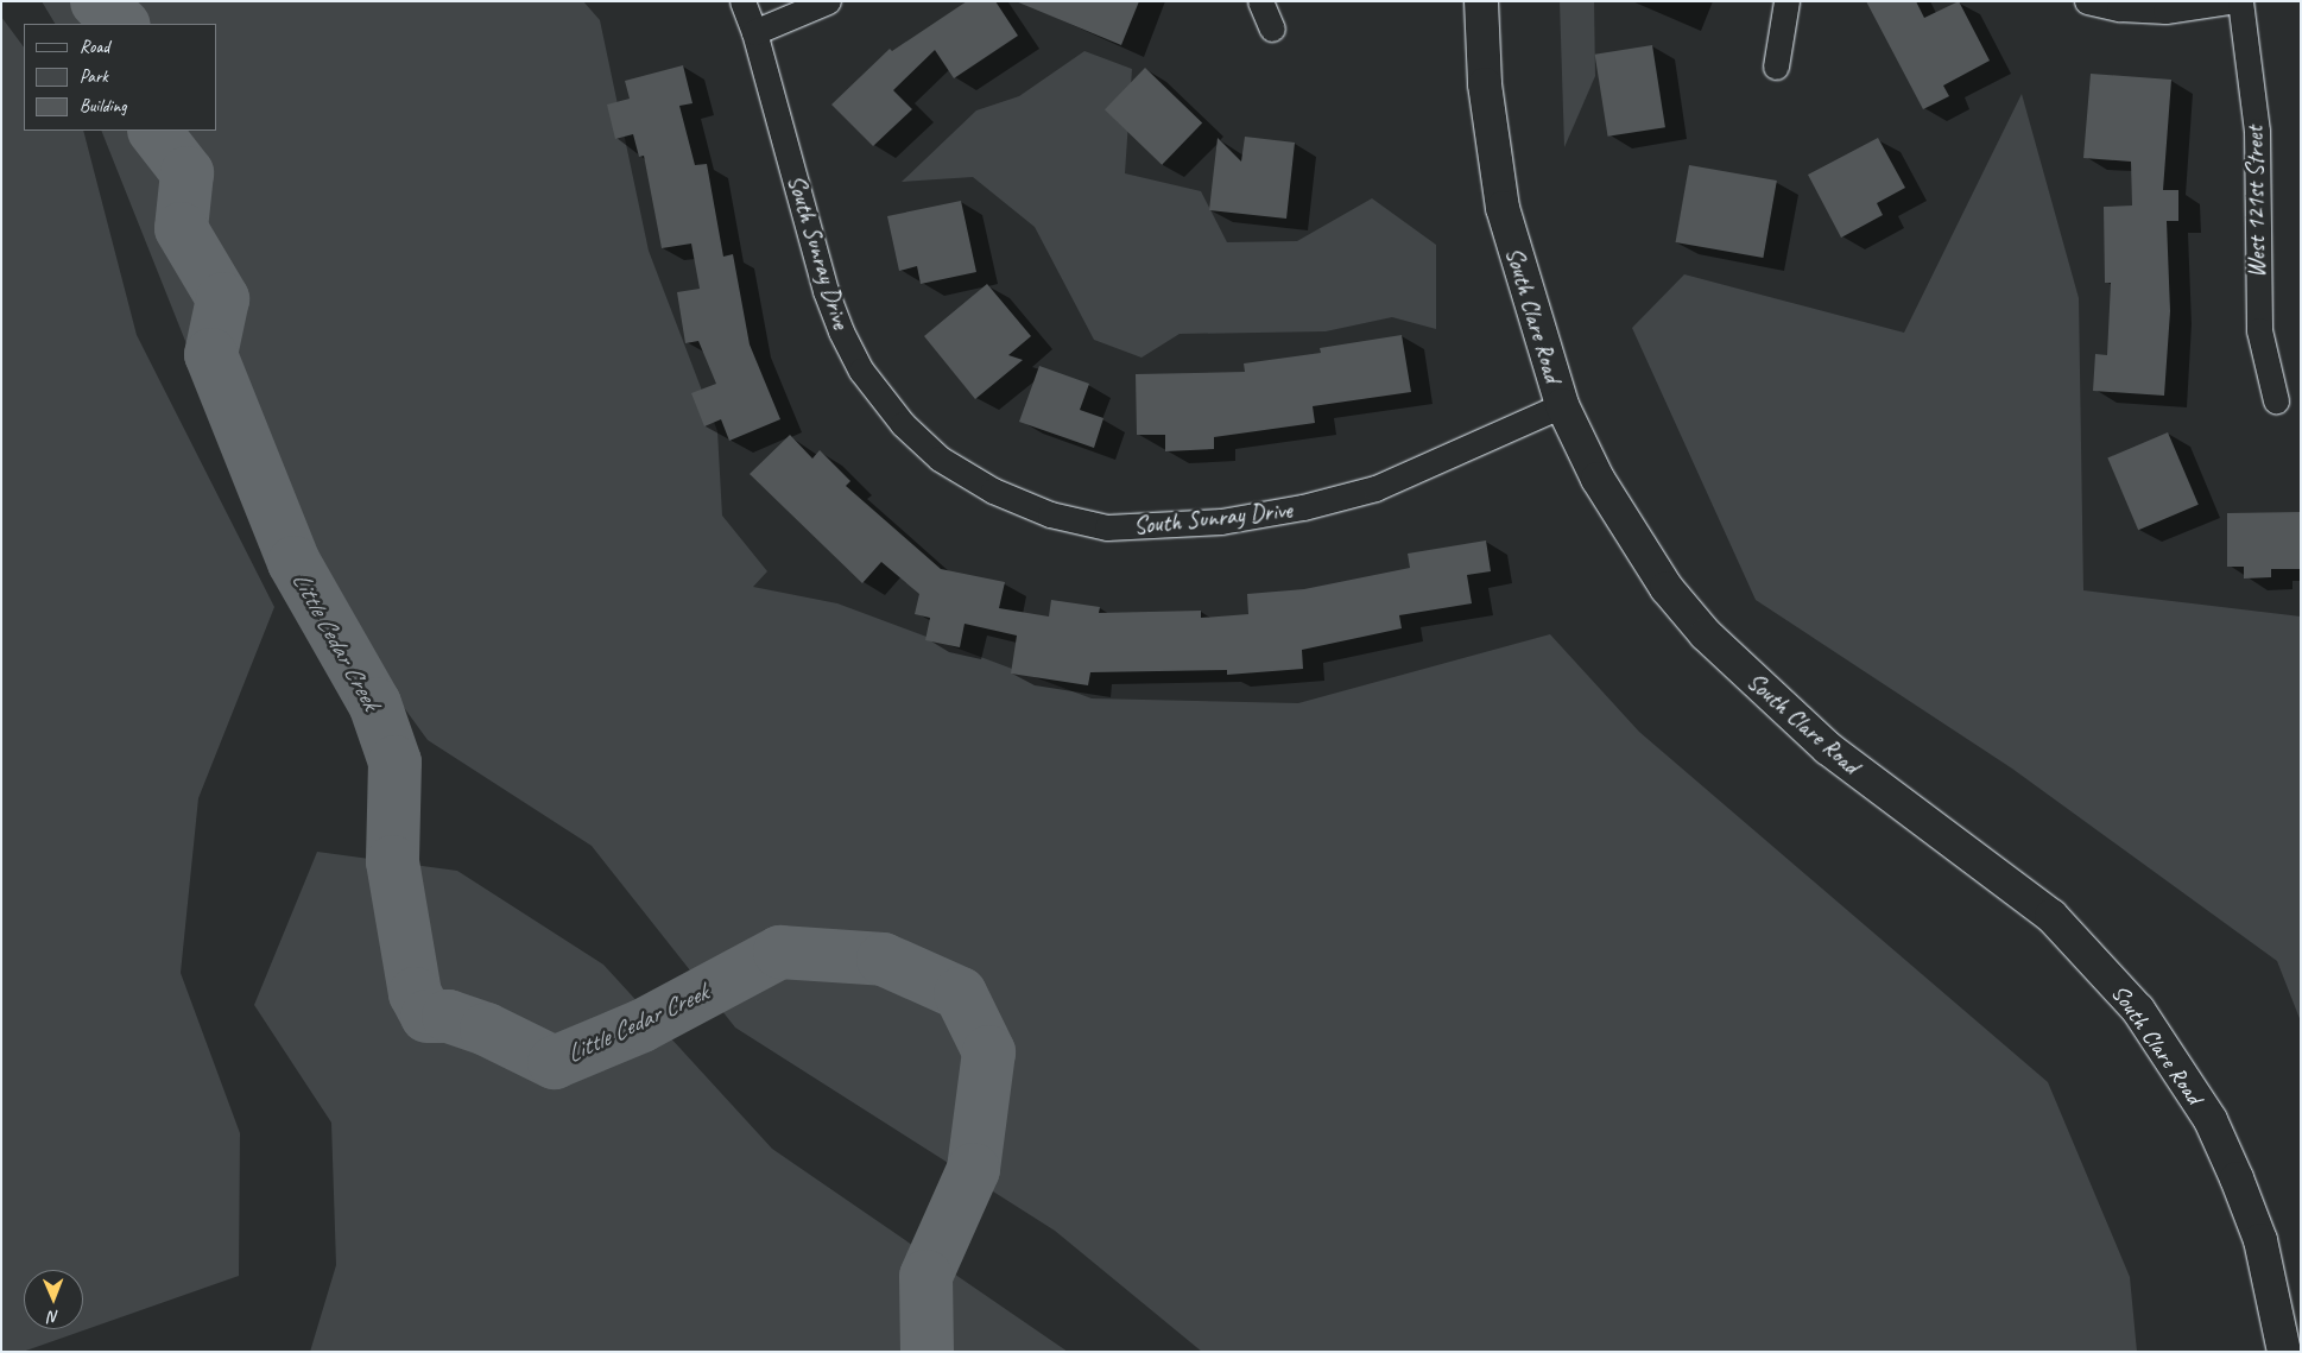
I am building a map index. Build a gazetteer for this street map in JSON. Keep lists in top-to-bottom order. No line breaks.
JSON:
{"streets":{"street":["West 121st Street","South Sunray Drive","South Clare Road"]},"crossings":[["South Sunray Drive","South Clare Road"]],"water":["Little Cedar Creek"],"legend":["Road","Park","Building"],"north":"bottom"}
